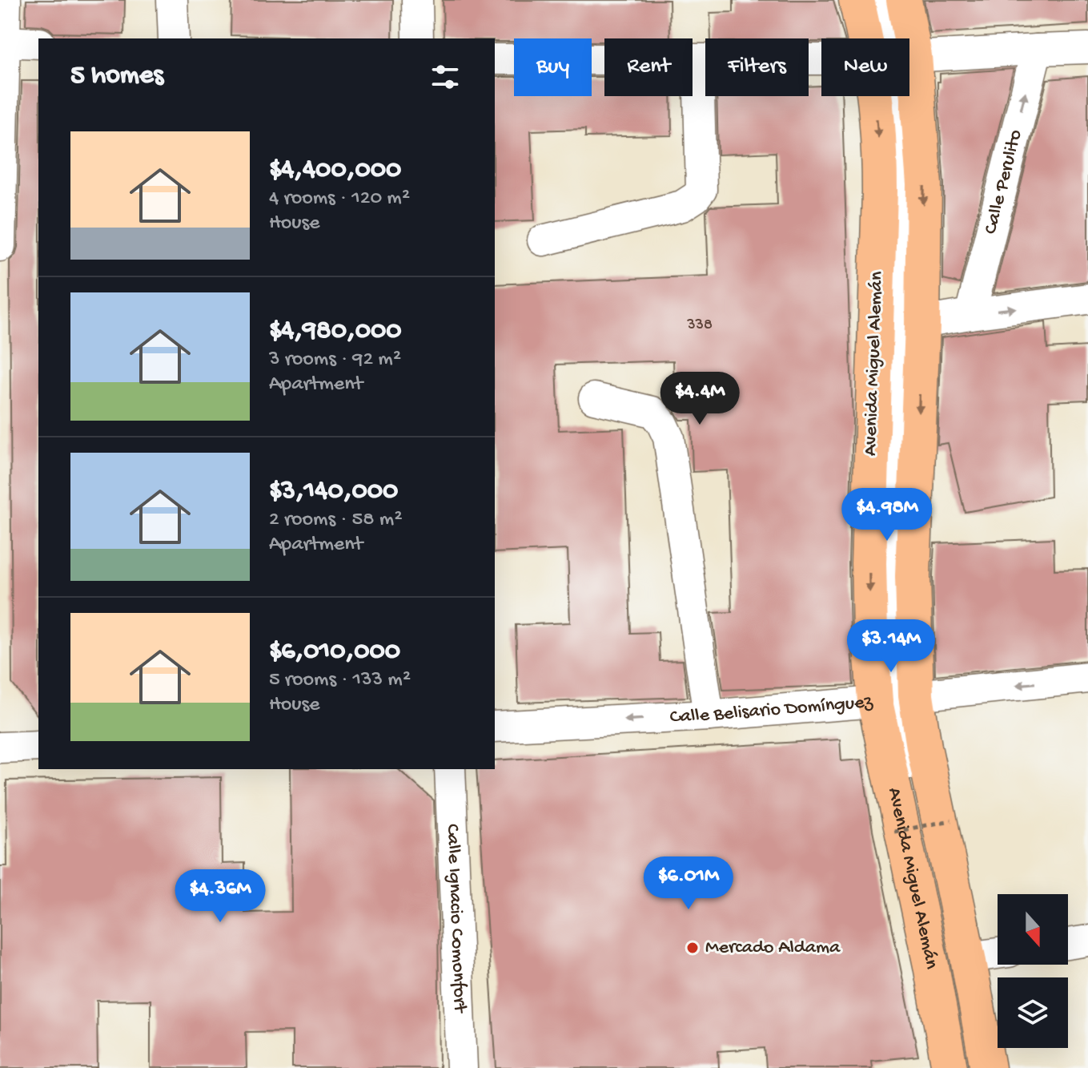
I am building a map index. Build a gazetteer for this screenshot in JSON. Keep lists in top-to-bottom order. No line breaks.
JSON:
{"streets":{"main road":["Avenida Miguel Alemán"],"street":["Calle Perulito","Calle Belisario Domínguez","Calle Ignacio Comonfort"]},"crossings":[["Avenida Miguel Alemán","Calle Belisario Domínguez"]],"one_way":["Calle Perulito","Calle Belisario Domínguez"],"places":["Mercado Aldama"],"house_numbers":["338"],"north":"bottom","page":{"chip":["Buy","Rent","Filters","New"],"heading":"5 homes","list":[{"name":"$4,400,000","note":"4 rooms · 120 m² · House"},{"name":"$4,980,000","note":"3 rooms · 92 m² · Apartment"},{"name":"$3,140,000","note":"2 rooms · 58 m² · Apartment"},{"name":"$6,010,000","note":"5 rooms · 133 m² · House"}],"price":["$4.4M","$4.98M","$3.14M","$6.01M","$4.36M"]}}
